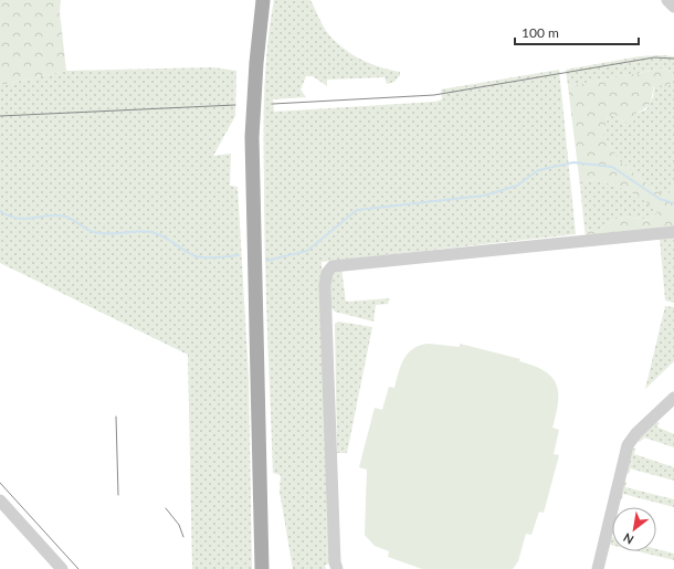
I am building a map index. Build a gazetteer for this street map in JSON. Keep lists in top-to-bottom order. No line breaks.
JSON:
{"scale_bar":"100 m","north":"bottom left"}
